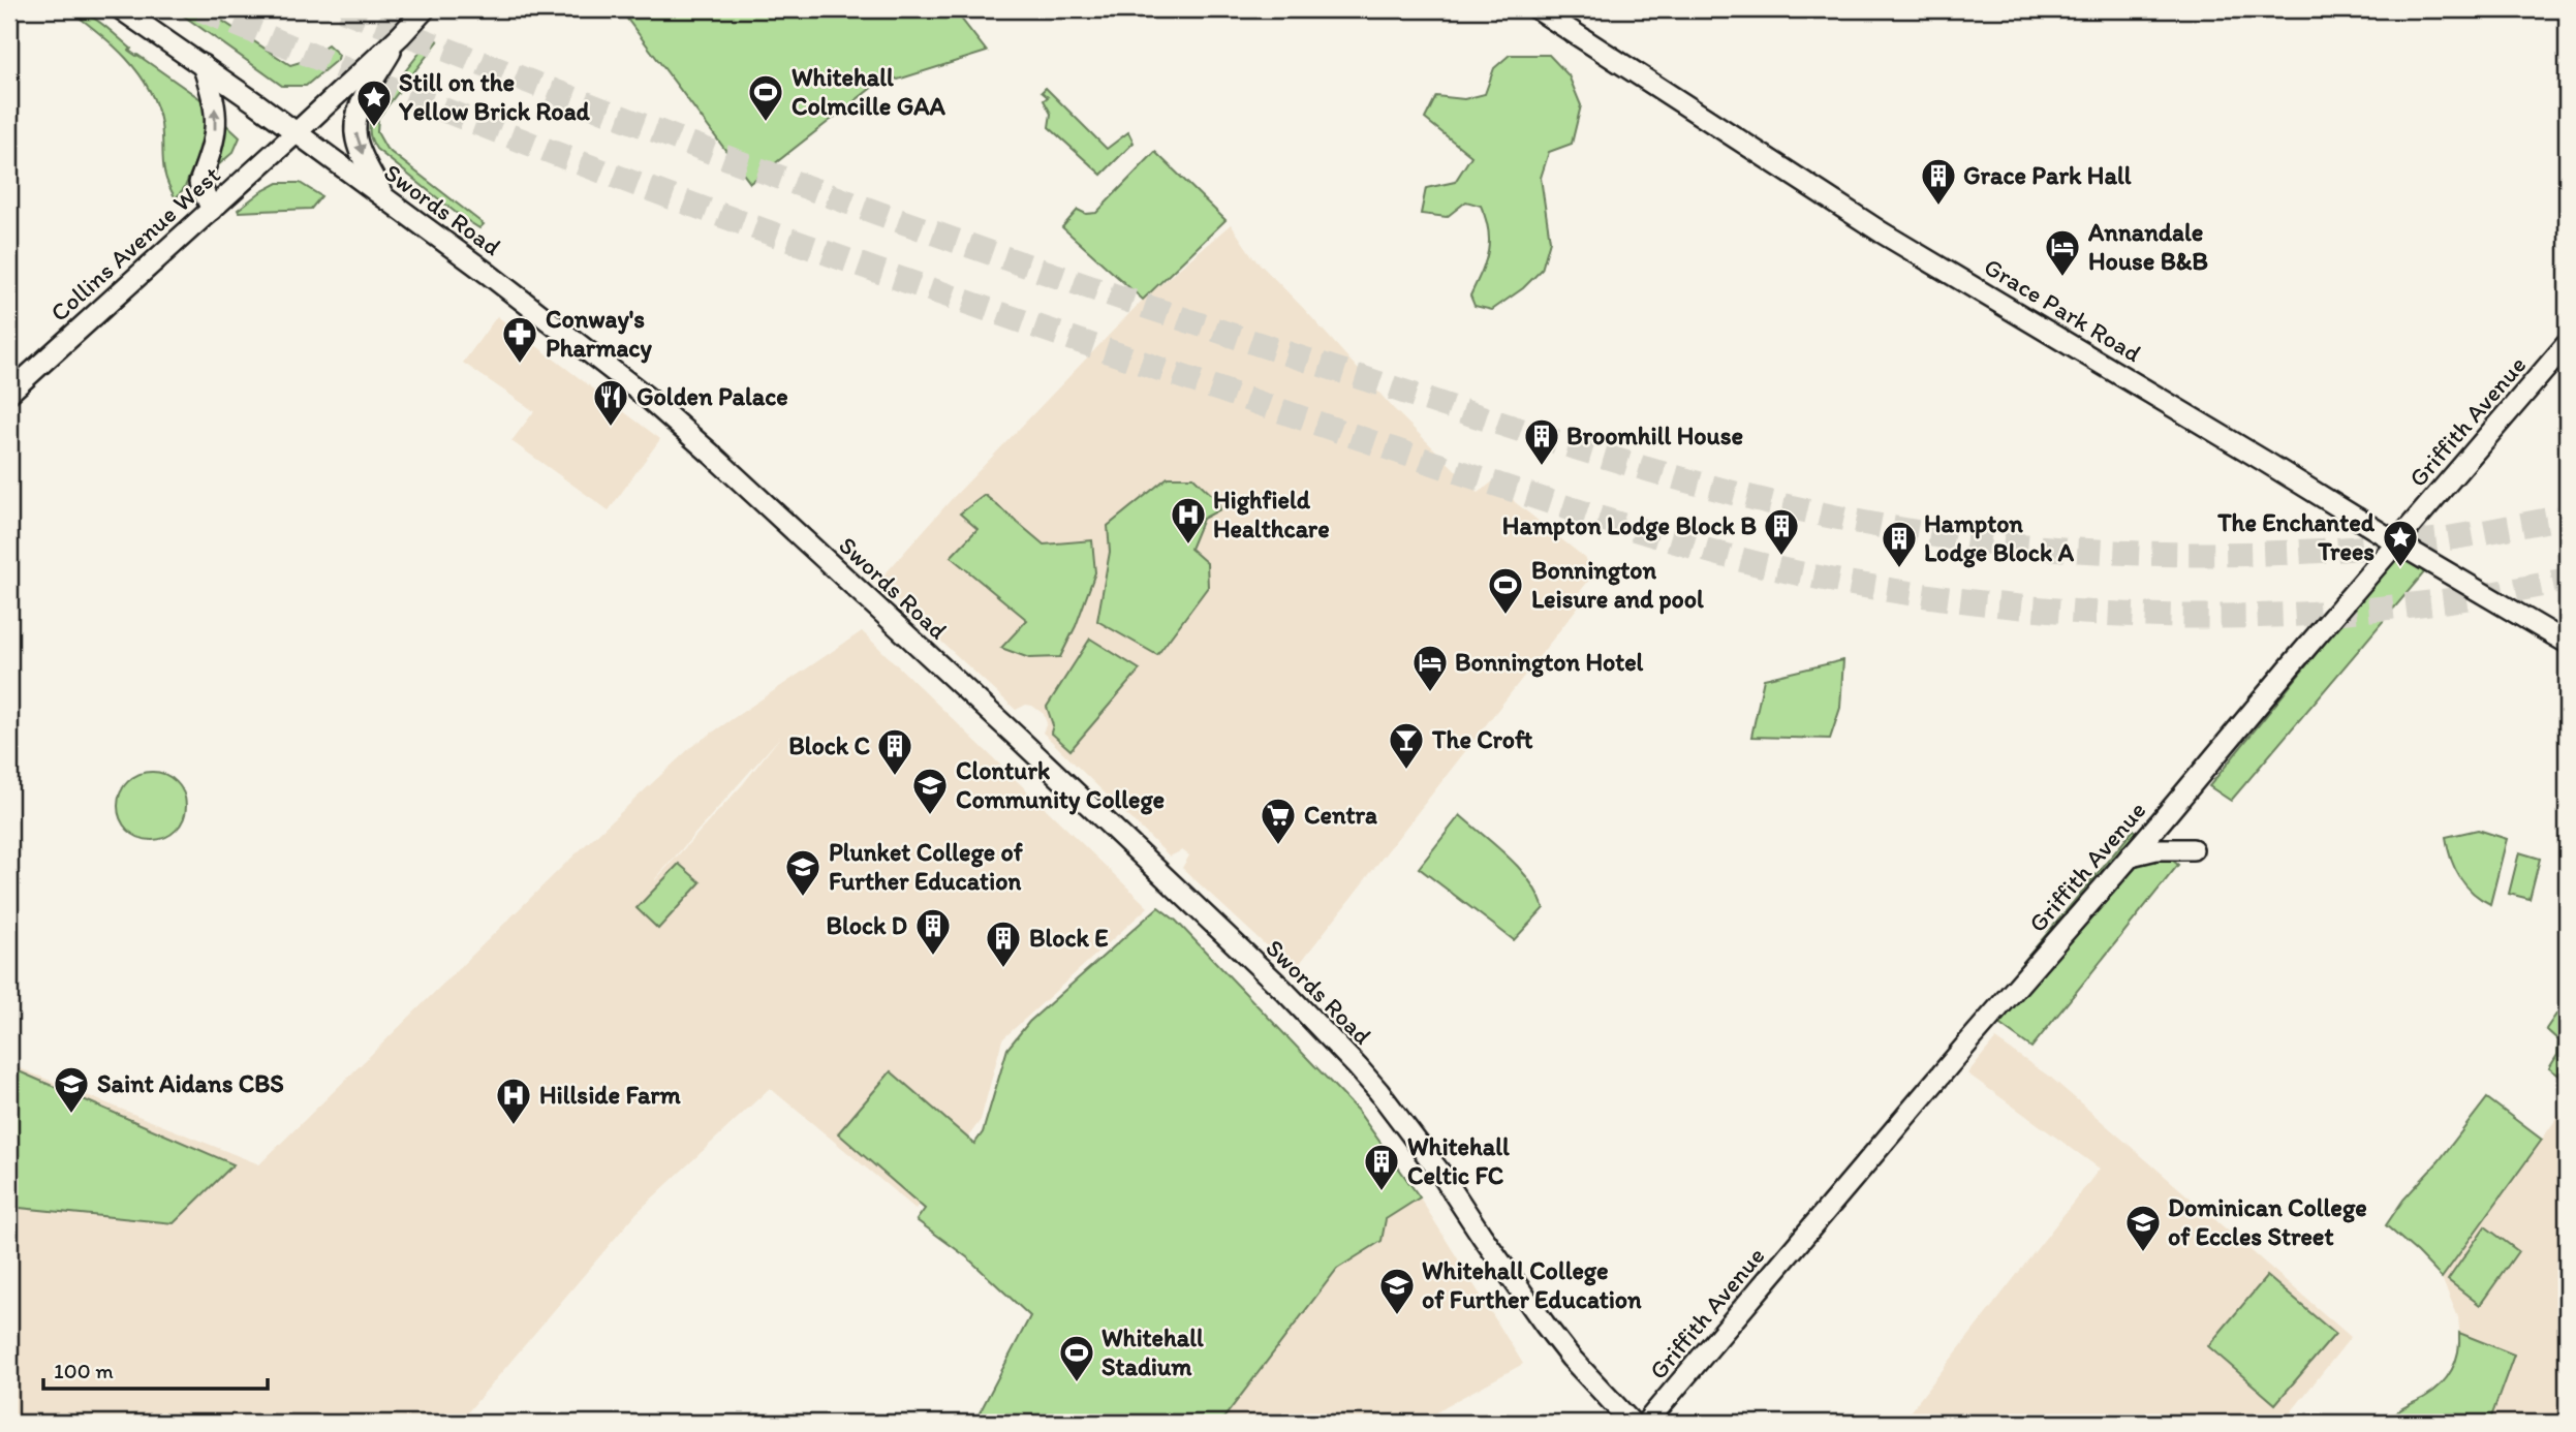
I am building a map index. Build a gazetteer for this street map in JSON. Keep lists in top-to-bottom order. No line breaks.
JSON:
{"streets":{"main road":["Swords Road","Collins Avenue West","Grace Park Road","Griffith Avenue"]},"crossings":[["Swords Road","Collins Avenue West"],["Grace Park Road","Griffith Avenue"]],"places":{"sports":["Whitehall Colmcille GAA","Bonnington Leisure and pool","Whitehall Stadium"],"place":["Still on the Yellow Brick Road","The Enchanted Trees"],"building":["Grace Park Hall","Broomhill House","Hampton Lodge Block B","Hampton Lodge Block A","Block C","Block D","Block E","Whitehall Celtic FC"],"hotel":["Annandale House B&B","Bonnington Hotel"],"pharmacy":["Conway's Pharmacy"],"restaurant":["Golden Palace"],"hospital":["Highfield Healthcare","Hillside Farm"],"bar":["The Croft"],"school or university":["Clonturk Community College","Plunket College of Further Education","Saint Aidans CBS","Dominican College of Eccles Street","Whitehall College of Further Education"],"supermarket":["Centra"]},"scale_bar":"100 m"}
